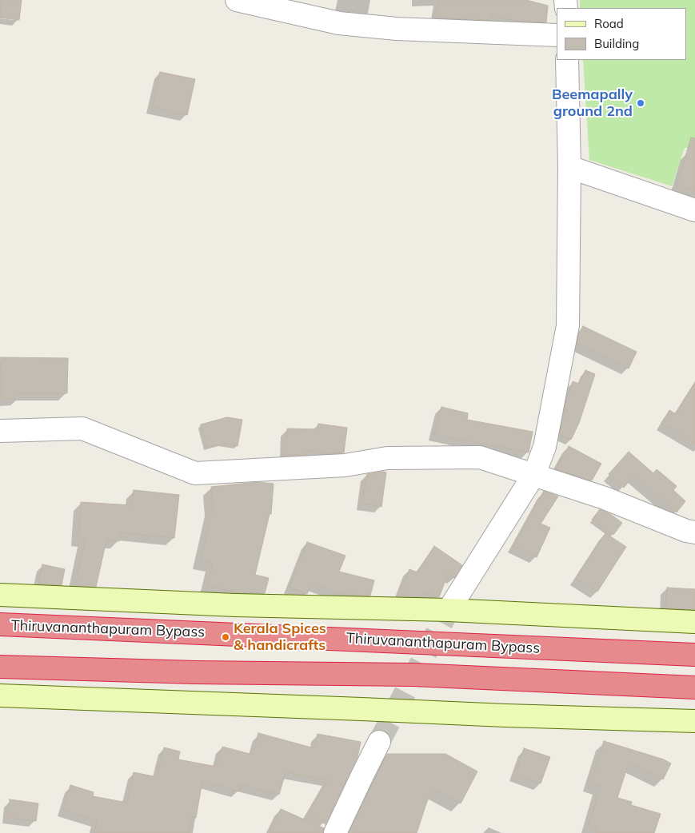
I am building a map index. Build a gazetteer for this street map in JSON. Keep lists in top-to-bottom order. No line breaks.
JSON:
{"streets":{"highway":["Thiruvananthapuram Bypass"]},"places":["Beemapally ground 2nd","Kerala Spices & handicrafts"],"legend":["Road","Building"]}
